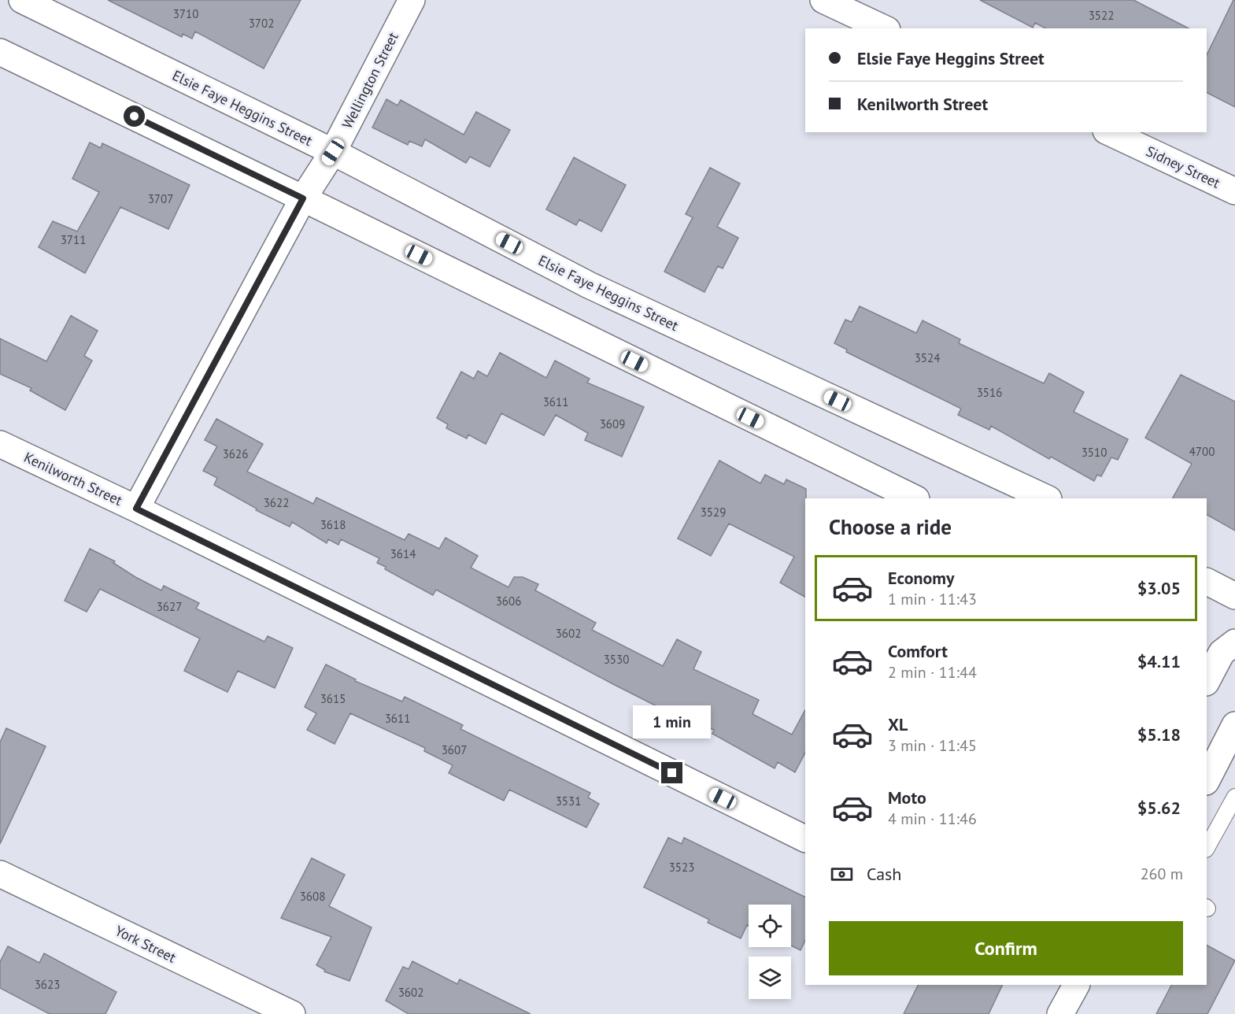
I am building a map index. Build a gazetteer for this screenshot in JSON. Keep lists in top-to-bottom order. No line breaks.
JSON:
{"streets":{"main road":["Wellington Street","Elsie Faye Heggins Street","Sidney Street","Kenilworth Street","York Street"]},"crossings":[["Wellington Street","Elsie Faye Heggins Street"],["Wellington Street","Kenilworth Street"]],"house_numbers":["3710","3522","3702","3707","3711","3524","3516","3611","3609","4700","3510","3626","3622","3529","3618","3614","3606","3627","3602","3530","3615","3611","3607","3531","3523","3608","3623","3602"],"page":{"banner":["Elsie Faye Heggins Street","Kenilworth Street"],"heading":"Choose a ride","list":[{"name":"Economy","note":"1 min · 11:43","value":"$3.05"},{"name":"Comfort","note":"2 min · 11:44","value":"$4.11"},{"name":"XL","note":"3 min · 11:45","value":"$5.18"},{"name":"Moto","note":"4 min · 11:46","value":"$5.62"}],"bubble":"1 min","pay":["Cash","260 m"],"buttons":"Confirm"}}
